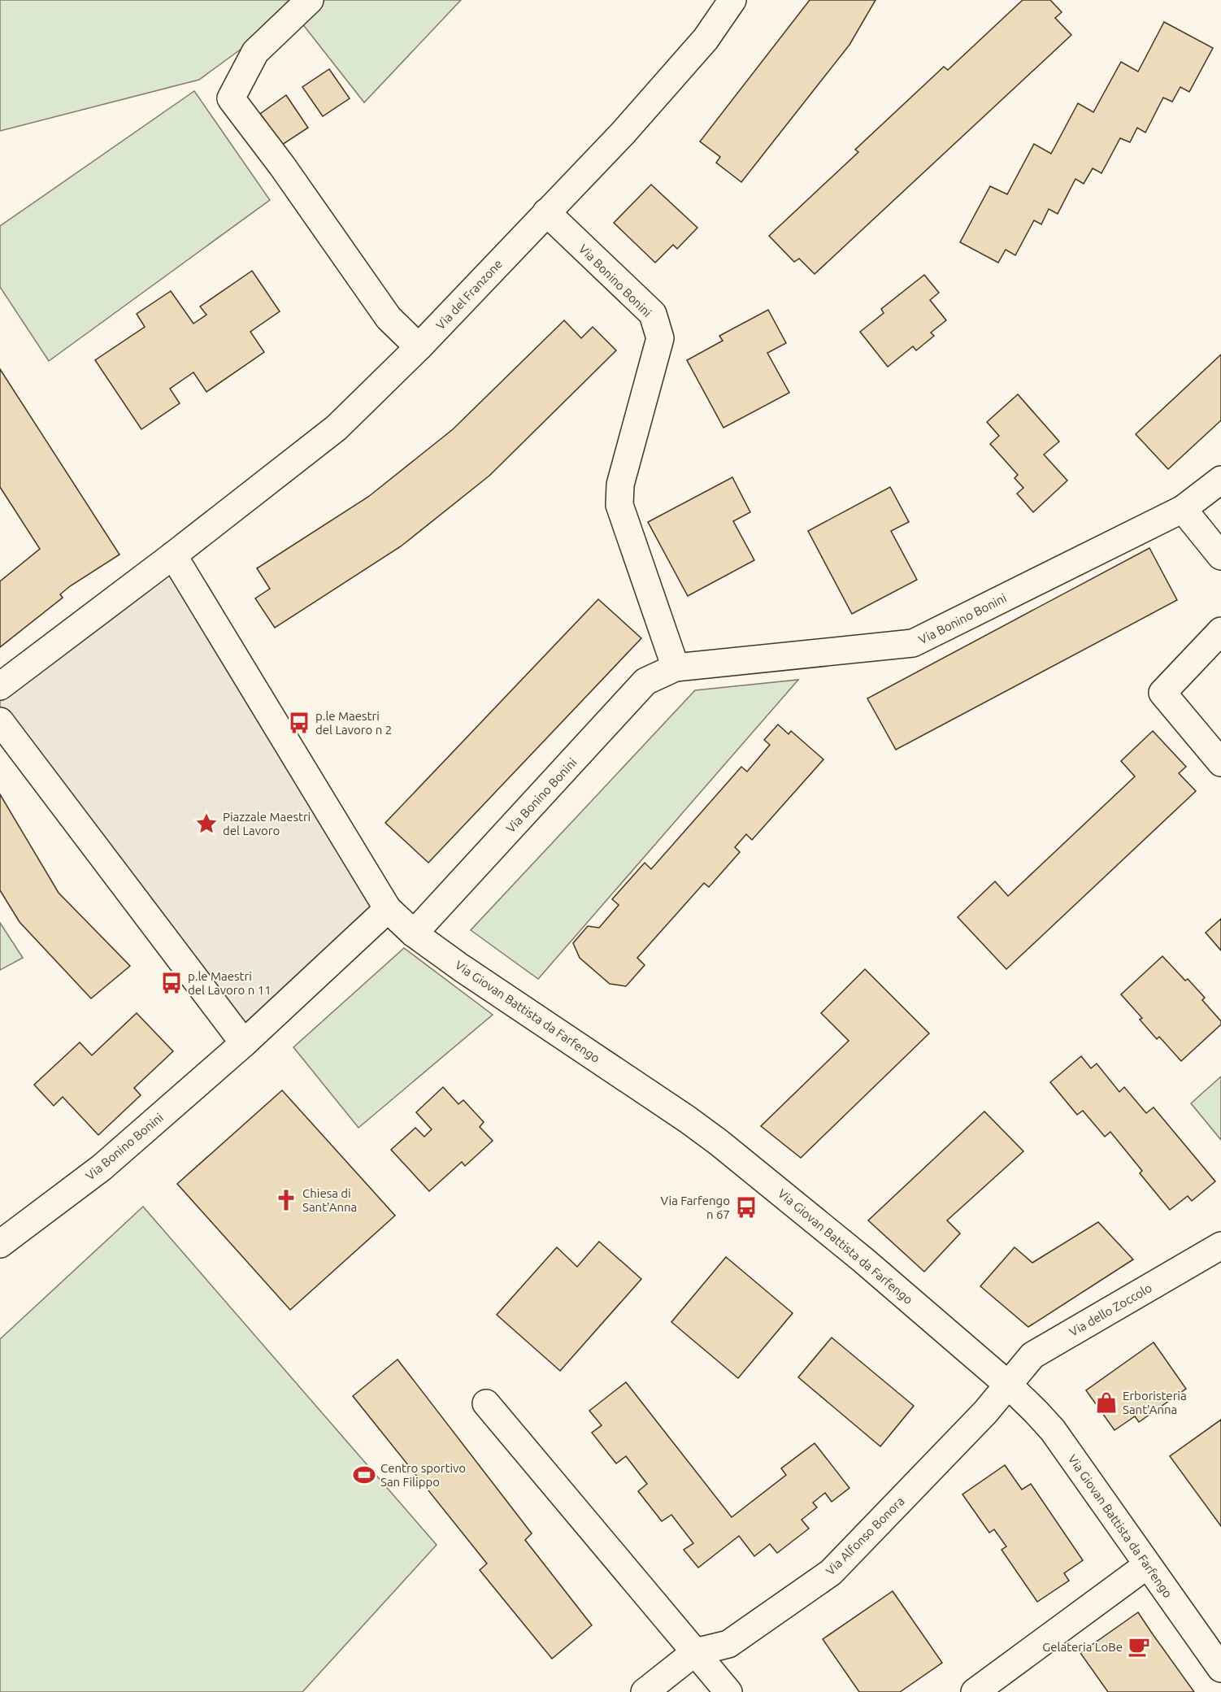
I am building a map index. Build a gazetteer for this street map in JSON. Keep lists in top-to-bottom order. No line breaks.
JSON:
{"streets":{"street":["Via Bonino Bonini","Via del Franzone","Via Giovan Battista da Farfengo","Via dello Zoccolo","Via Alfonso Bonora"]},"crossings":[["Via Bonino Bonini","Via del Franzone"],["Via Bonino Bonini","Via Giovan Battista da Farfengo"],["Via Giovan Battista da Farfengo","Via dello Zoccolo"],["Via Giovan Battista da Farfengo","Via Alfonso Bonora"],["Via dello Zoccolo","Via Alfonso Bonora"]],"places":{"bus stop":["p.le Maestri del Lavoro n 2","p.le Maestri del Lavoro n 11","Via Farfengo n 67"],"place":["Piazzale Maestri del Lavoro"],"church":["Chiesa di Sant'Anna"],"shop":["Erboristeria Sant'Anna"],"sports":["Centro sportivo San Filippo"],"cafe":["Gelateria LoBe"]}}
